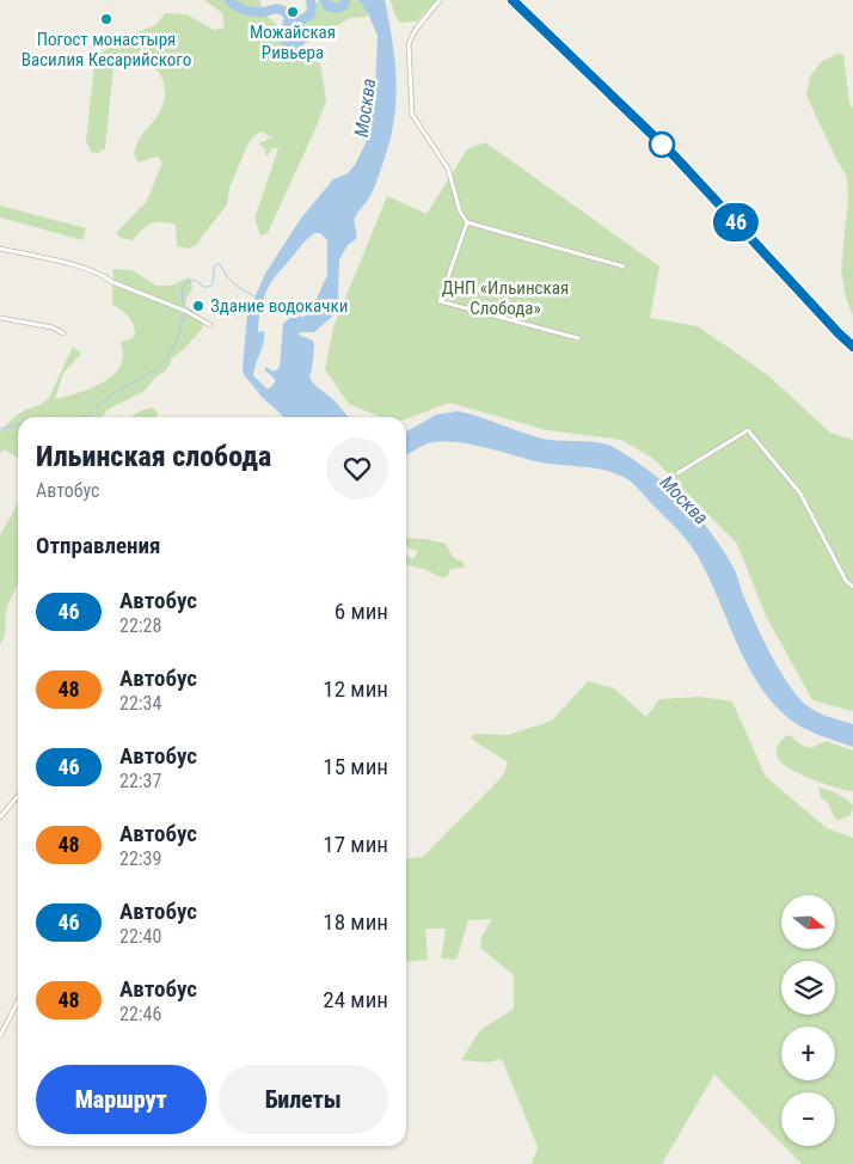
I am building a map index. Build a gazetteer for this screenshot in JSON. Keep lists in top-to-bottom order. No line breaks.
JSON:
{"water":["Москва"],"parks":["ДНП «Ильинская Слобода»"],"places":["Можайская Ривьера","Погост монастыря Василия Кесарийского","Здание водокачки"],"lines":["bus line 46"],"north":"right","page":{"on_map":"46","heading":[["Ильинская слобода","Автобус"],"Отправления"],"list":[{"mark":"46","name":"Автобус","note":"22:28","value":"6 мин"},{"mark":"48","name":"Автобус","note":"22:34","value":"12 мин"},{"mark":"46","name":"Автобус","note":"22:37","value":"15 мин"},{"mark":"48","name":"Автобус","note":"22:39","value":"17 мин"},{"mark":"46","name":"Автобус","note":"22:40","value":"18 мин"},{"mark":"48","name":"Автобус","note":"22:46","value":"24 мин"}],"map_buttons":["+","−"],"buttons":["Маршрут","Билеты"]}}
